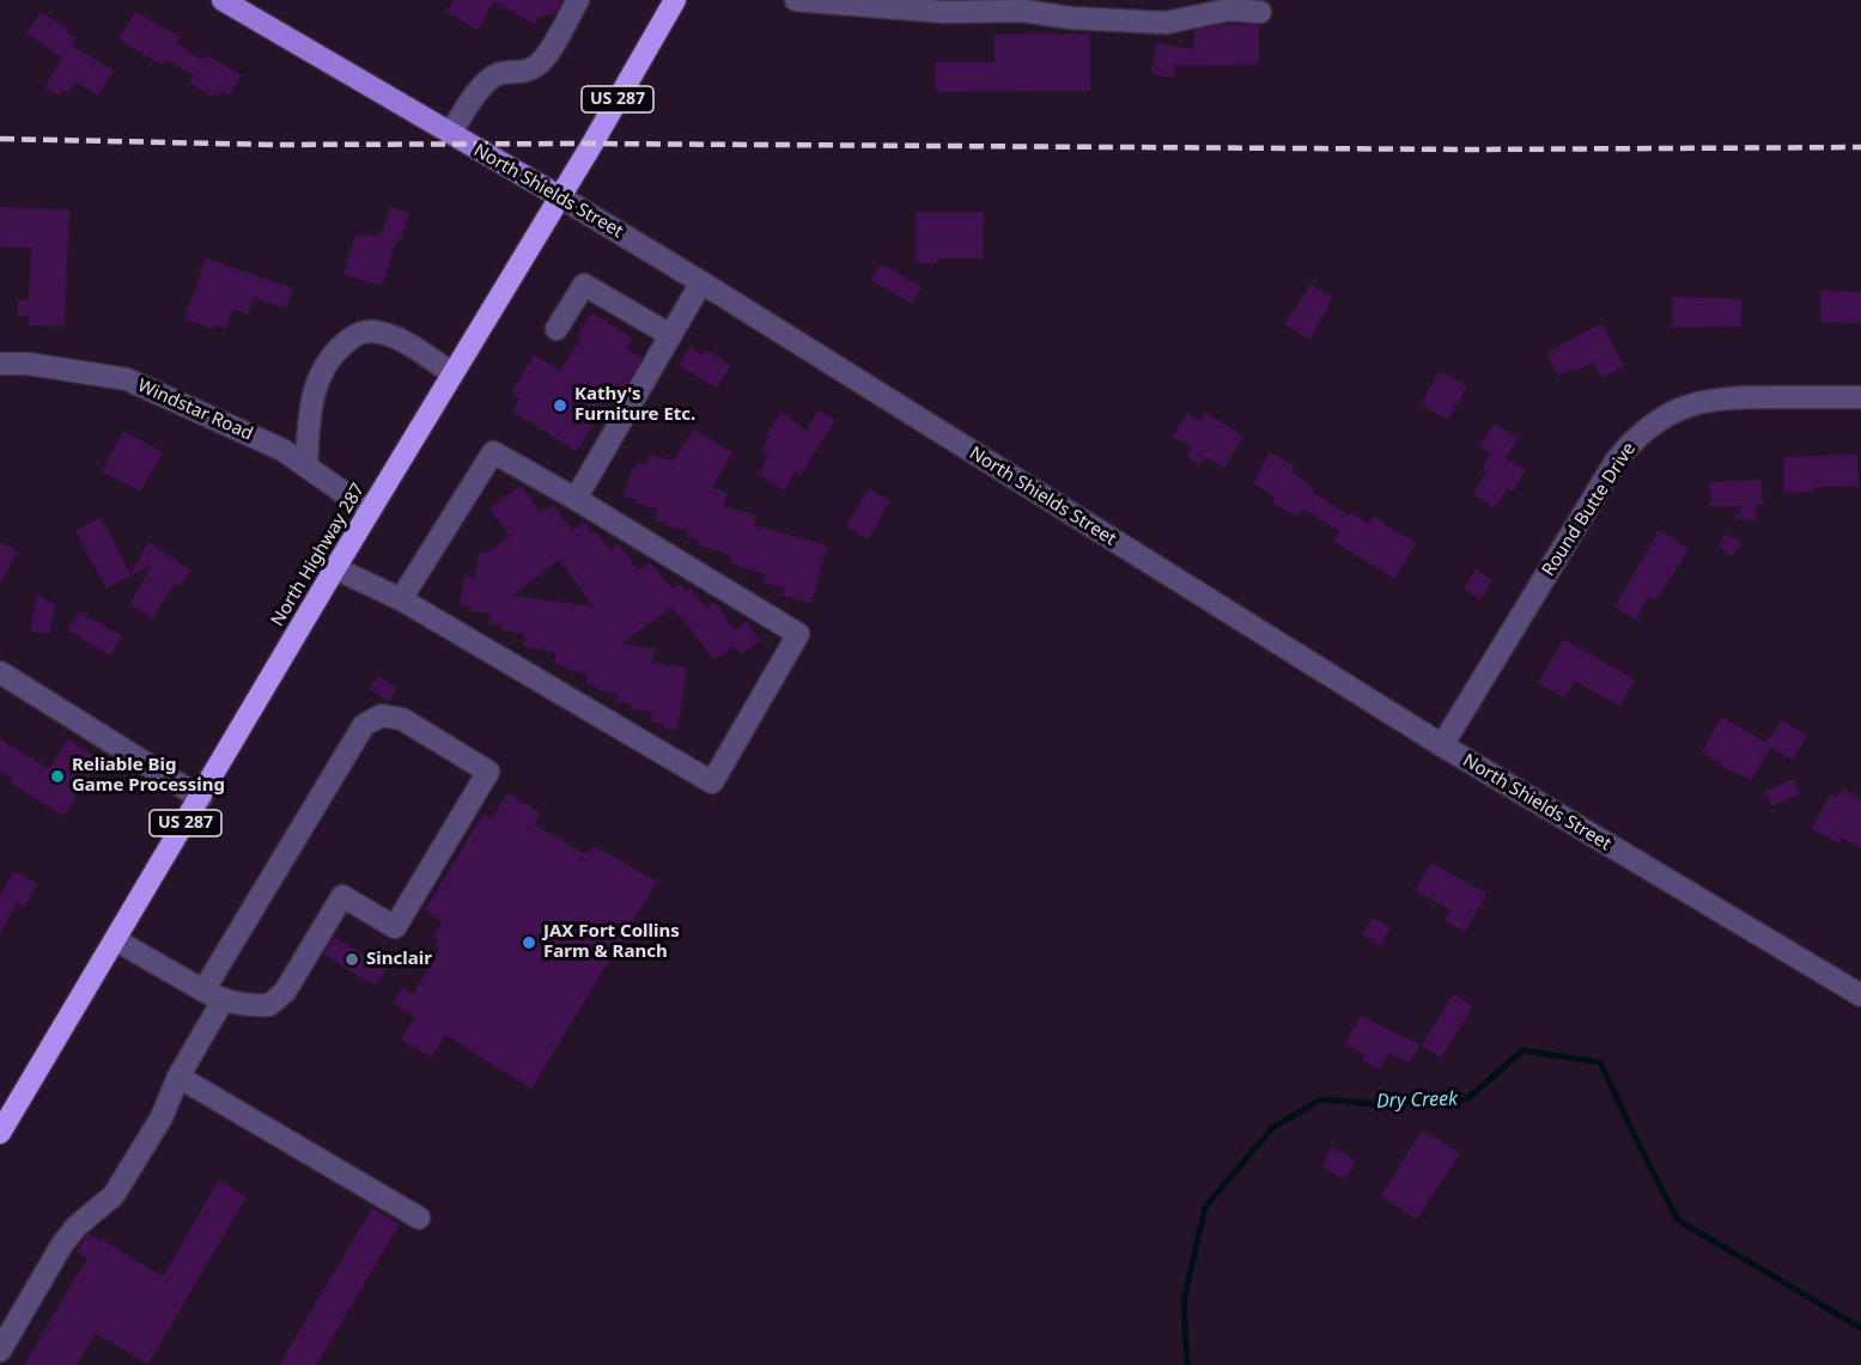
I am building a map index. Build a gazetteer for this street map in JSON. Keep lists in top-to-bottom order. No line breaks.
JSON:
{"streets":{"highway":["US 287","North Highway 287"],"main road":["North Shields Street"],"street":["Windstar Road","Round Butte Drive"]},"crossings":[["North Shields Street","Round Butte Drive"],["North Shields Street","North Highway 287"],["Windstar Road","North Highway 287"]],"water":["Dry Creek"],"places":["Kathy's Furniture Etc.","Reliable Big Game Processing","JAX Fort Collins Farm & Ranch","Sinclair"]}
